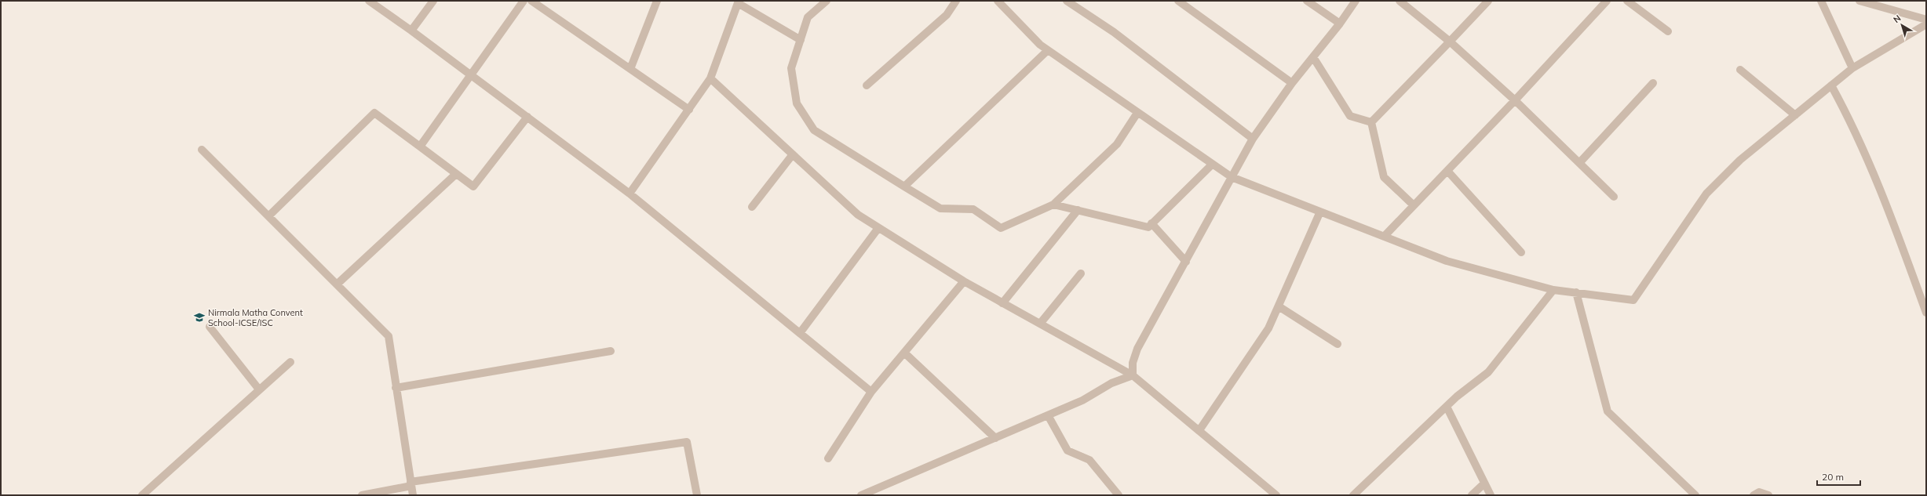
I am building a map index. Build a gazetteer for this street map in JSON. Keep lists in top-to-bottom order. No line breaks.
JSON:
{"places":{"school or university":["Nirmala Matha Convent School-ICSE/ISC"]},"scale_bar":"20 m","north":"top left"}
